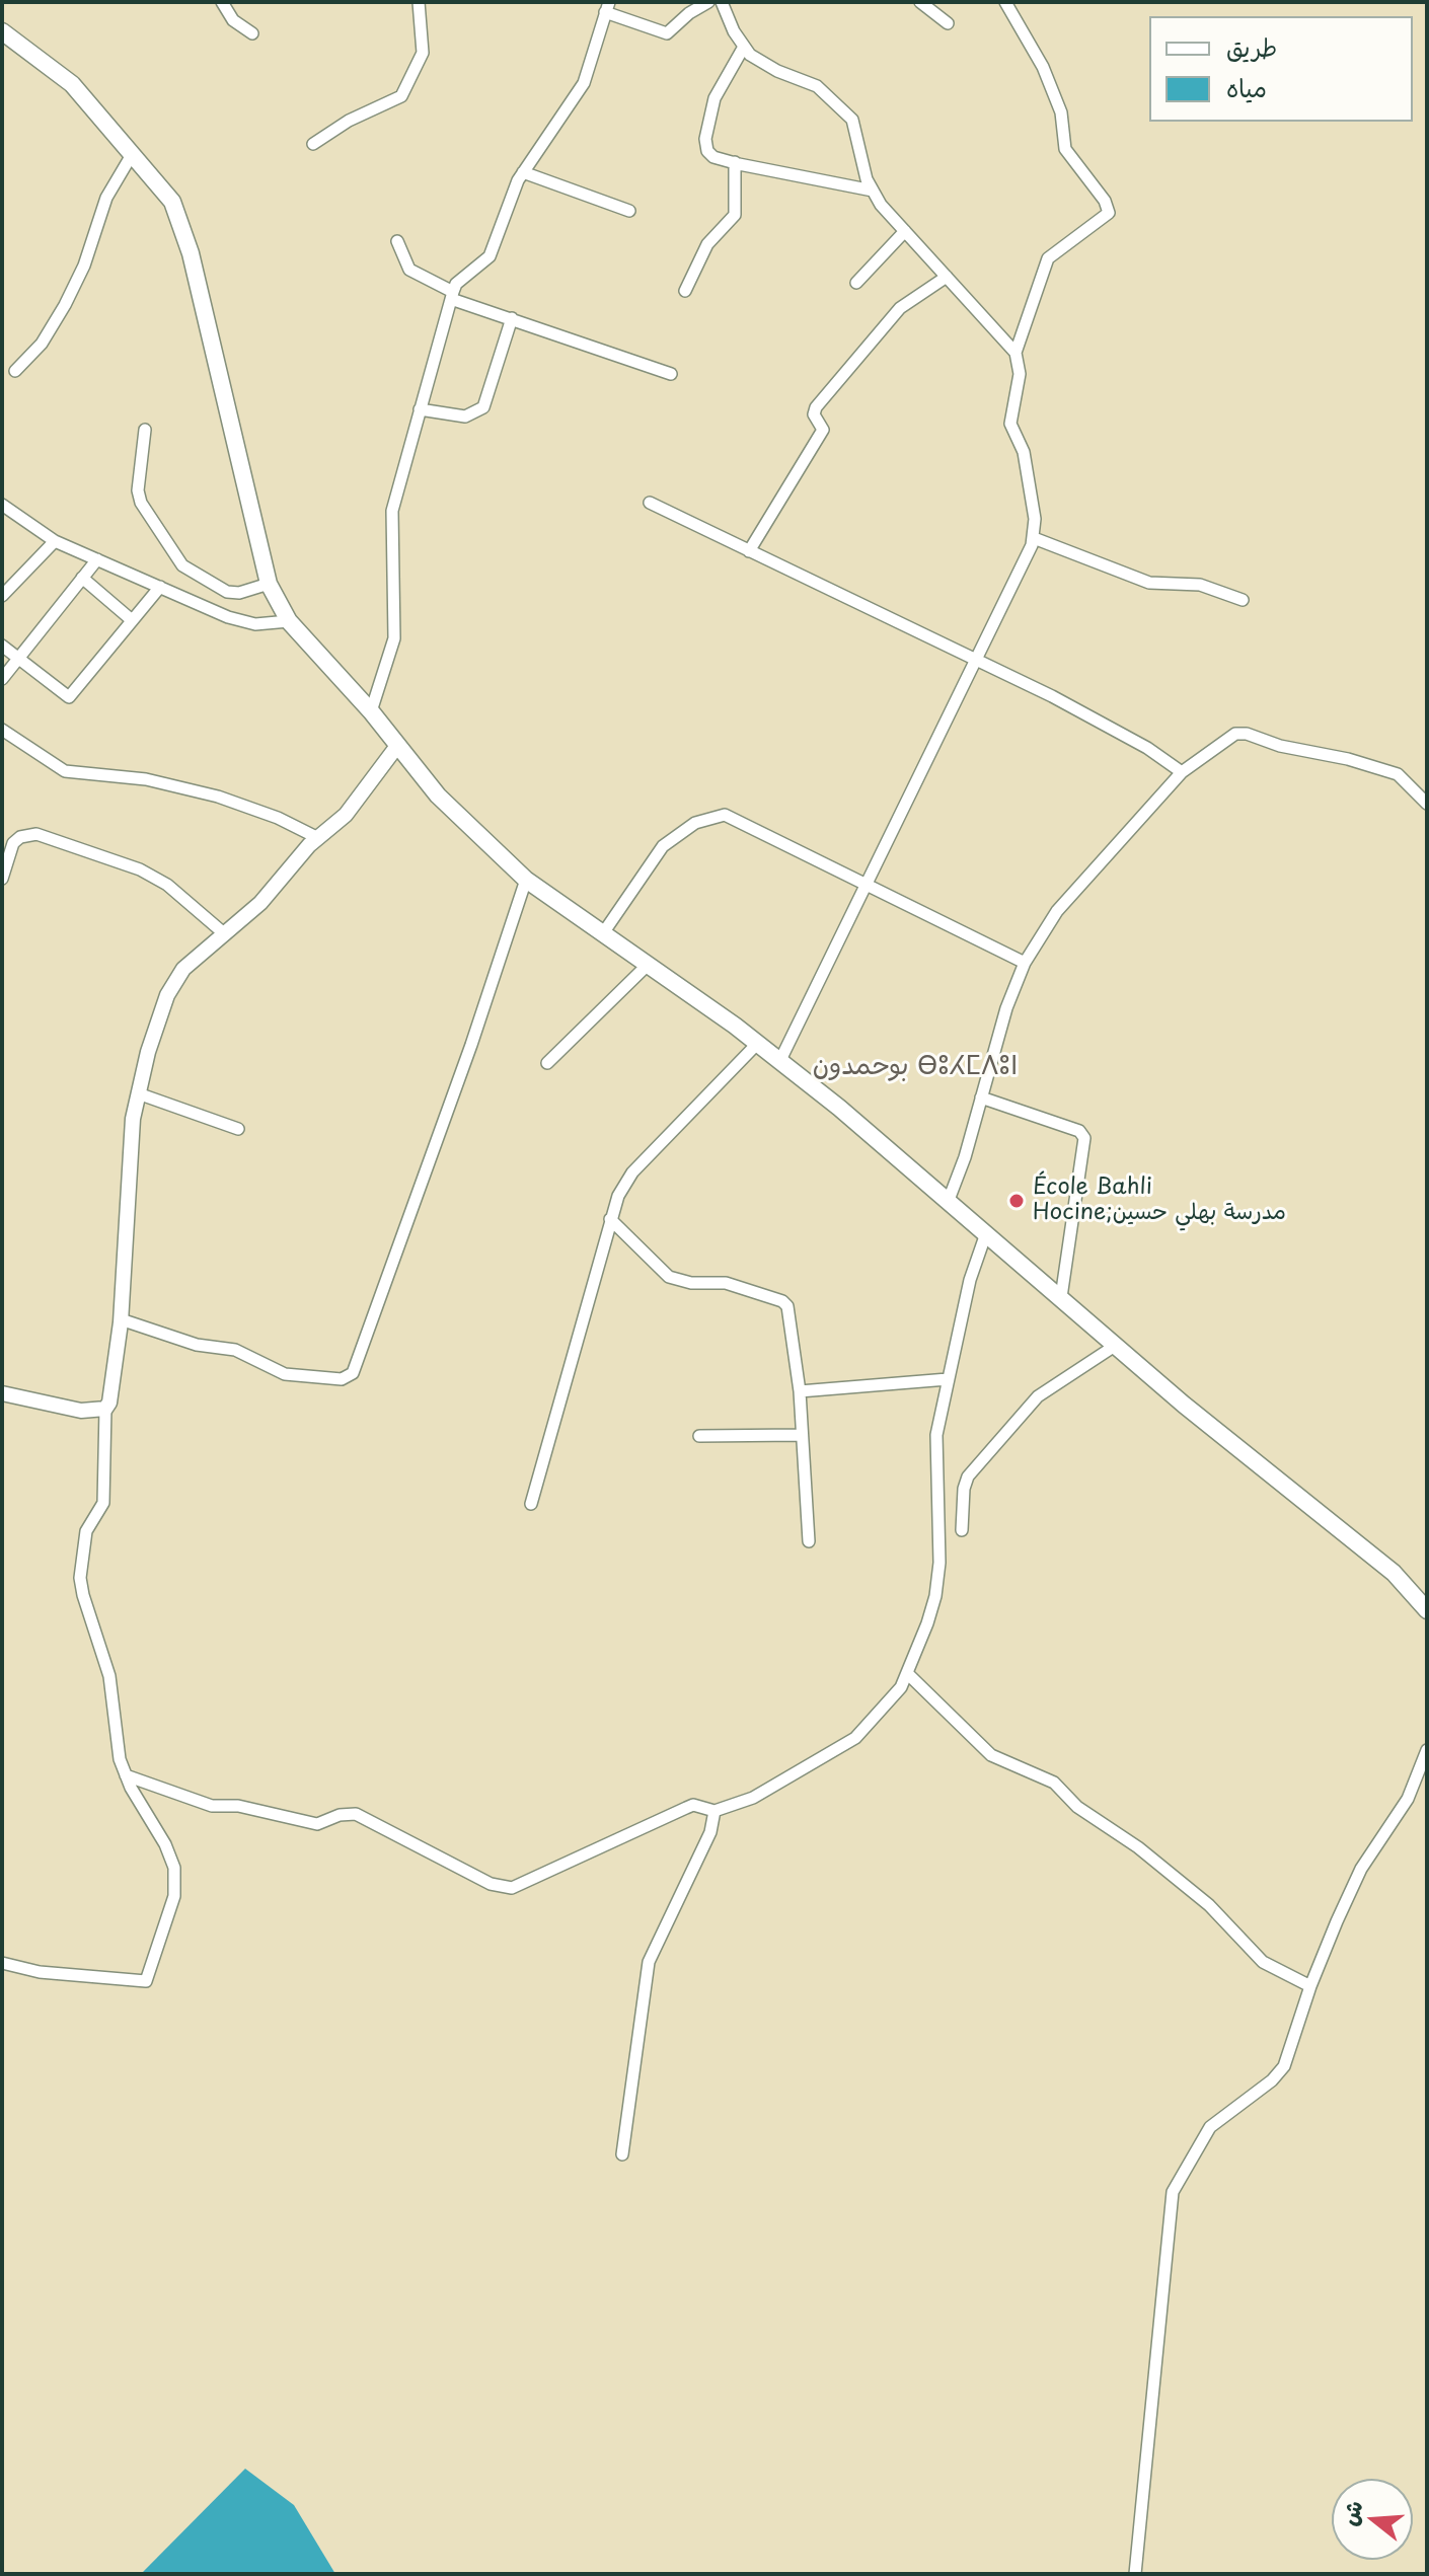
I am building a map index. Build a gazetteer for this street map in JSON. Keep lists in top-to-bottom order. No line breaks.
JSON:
{"districts":["بوحمدون ⴱⵓⵃⵎⴷⵓⵏ"],"places":["École Bahli Hocine;مدرسة بهلي حسين"],"legend":["طريق","مياه"],"north":"left"}
